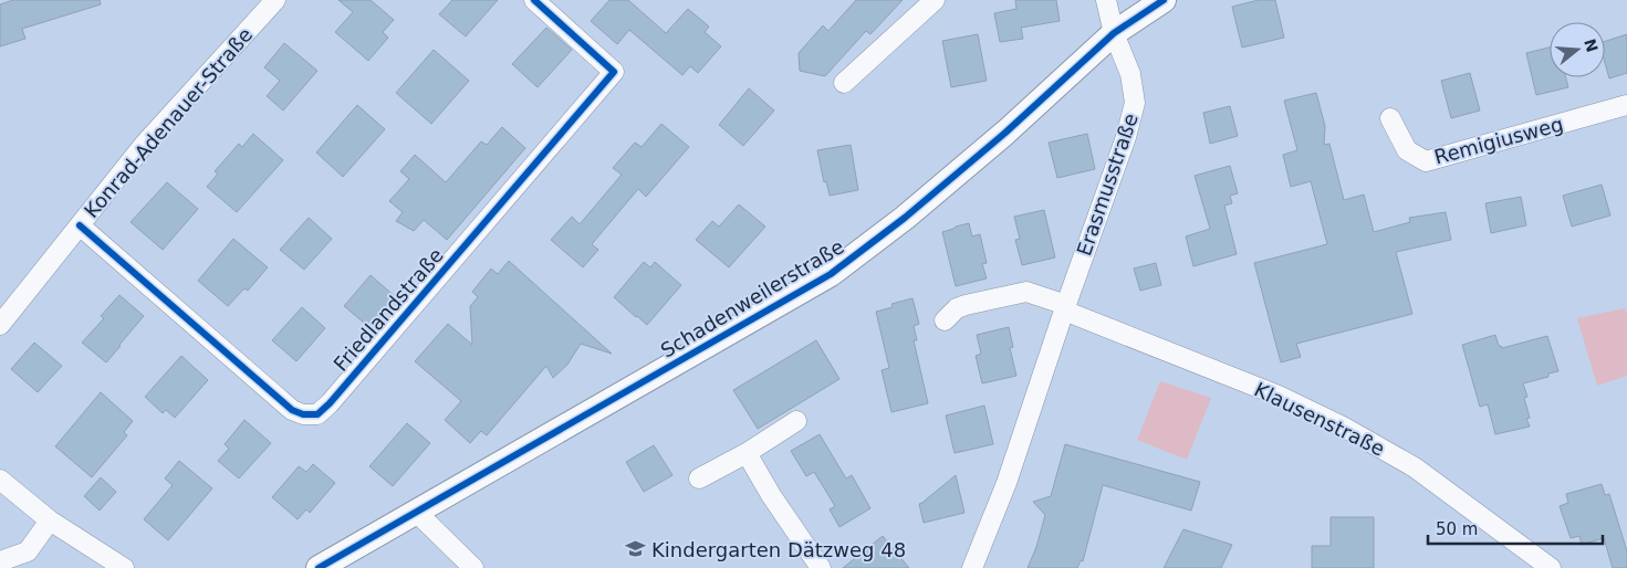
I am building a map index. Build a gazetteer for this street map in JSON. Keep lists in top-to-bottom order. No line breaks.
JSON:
{"streets":{"street":["Konrad-Adenauer-Straße","Remigiusweg","Erasmusstraße","Schadenweilerstraße","Friedlandstraße","Klausenstraße"]},"crossings":[["Konrad-Adenauer-Straße","Friedlandstraße"],["Erasmusstraße","Schadenweilerstraße"],["Erasmusstraße","Klausenstraße"]],"places":{"school or university":["Kindergarten Dätzweg 48"]},"scale_bar":"50 m","north":"right"}
